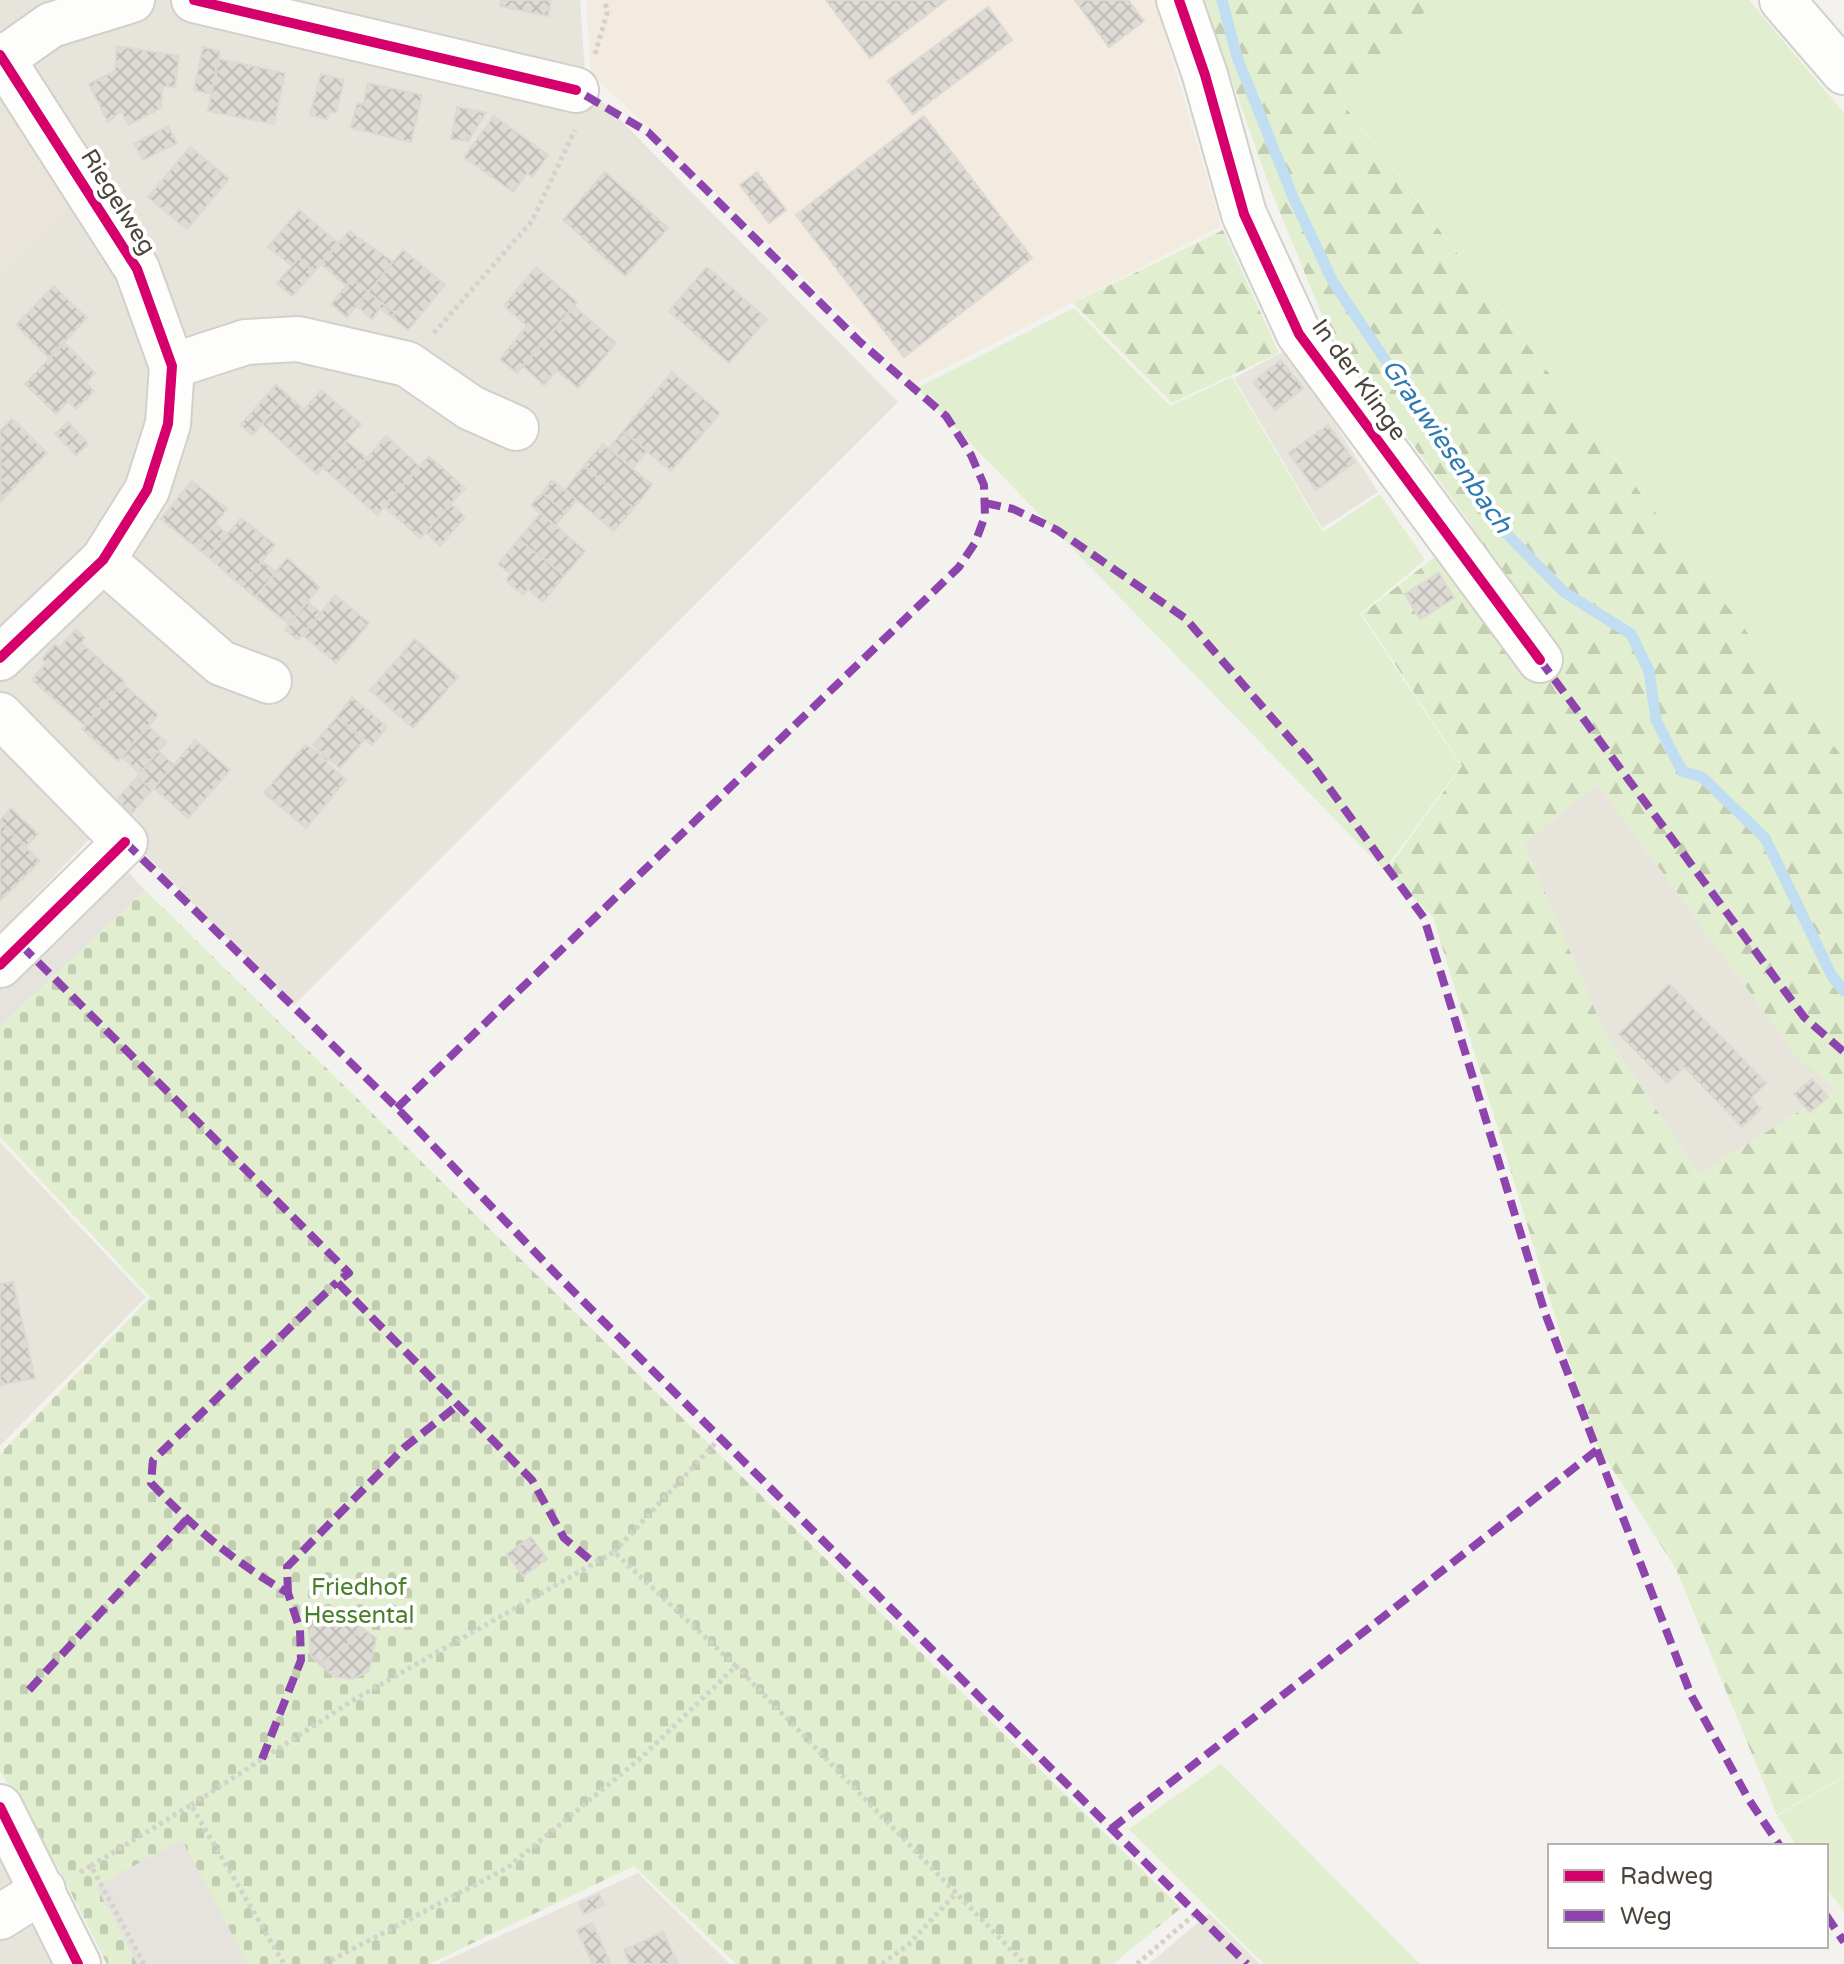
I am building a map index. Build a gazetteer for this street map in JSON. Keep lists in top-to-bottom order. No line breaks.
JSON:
{"streets":{"street":["Riegelweg","In der Klinge"]},"water":["Grauwiesenbach"],"parks":["Friedhof Hessental"],"legend":["Radweg","Weg"]}
